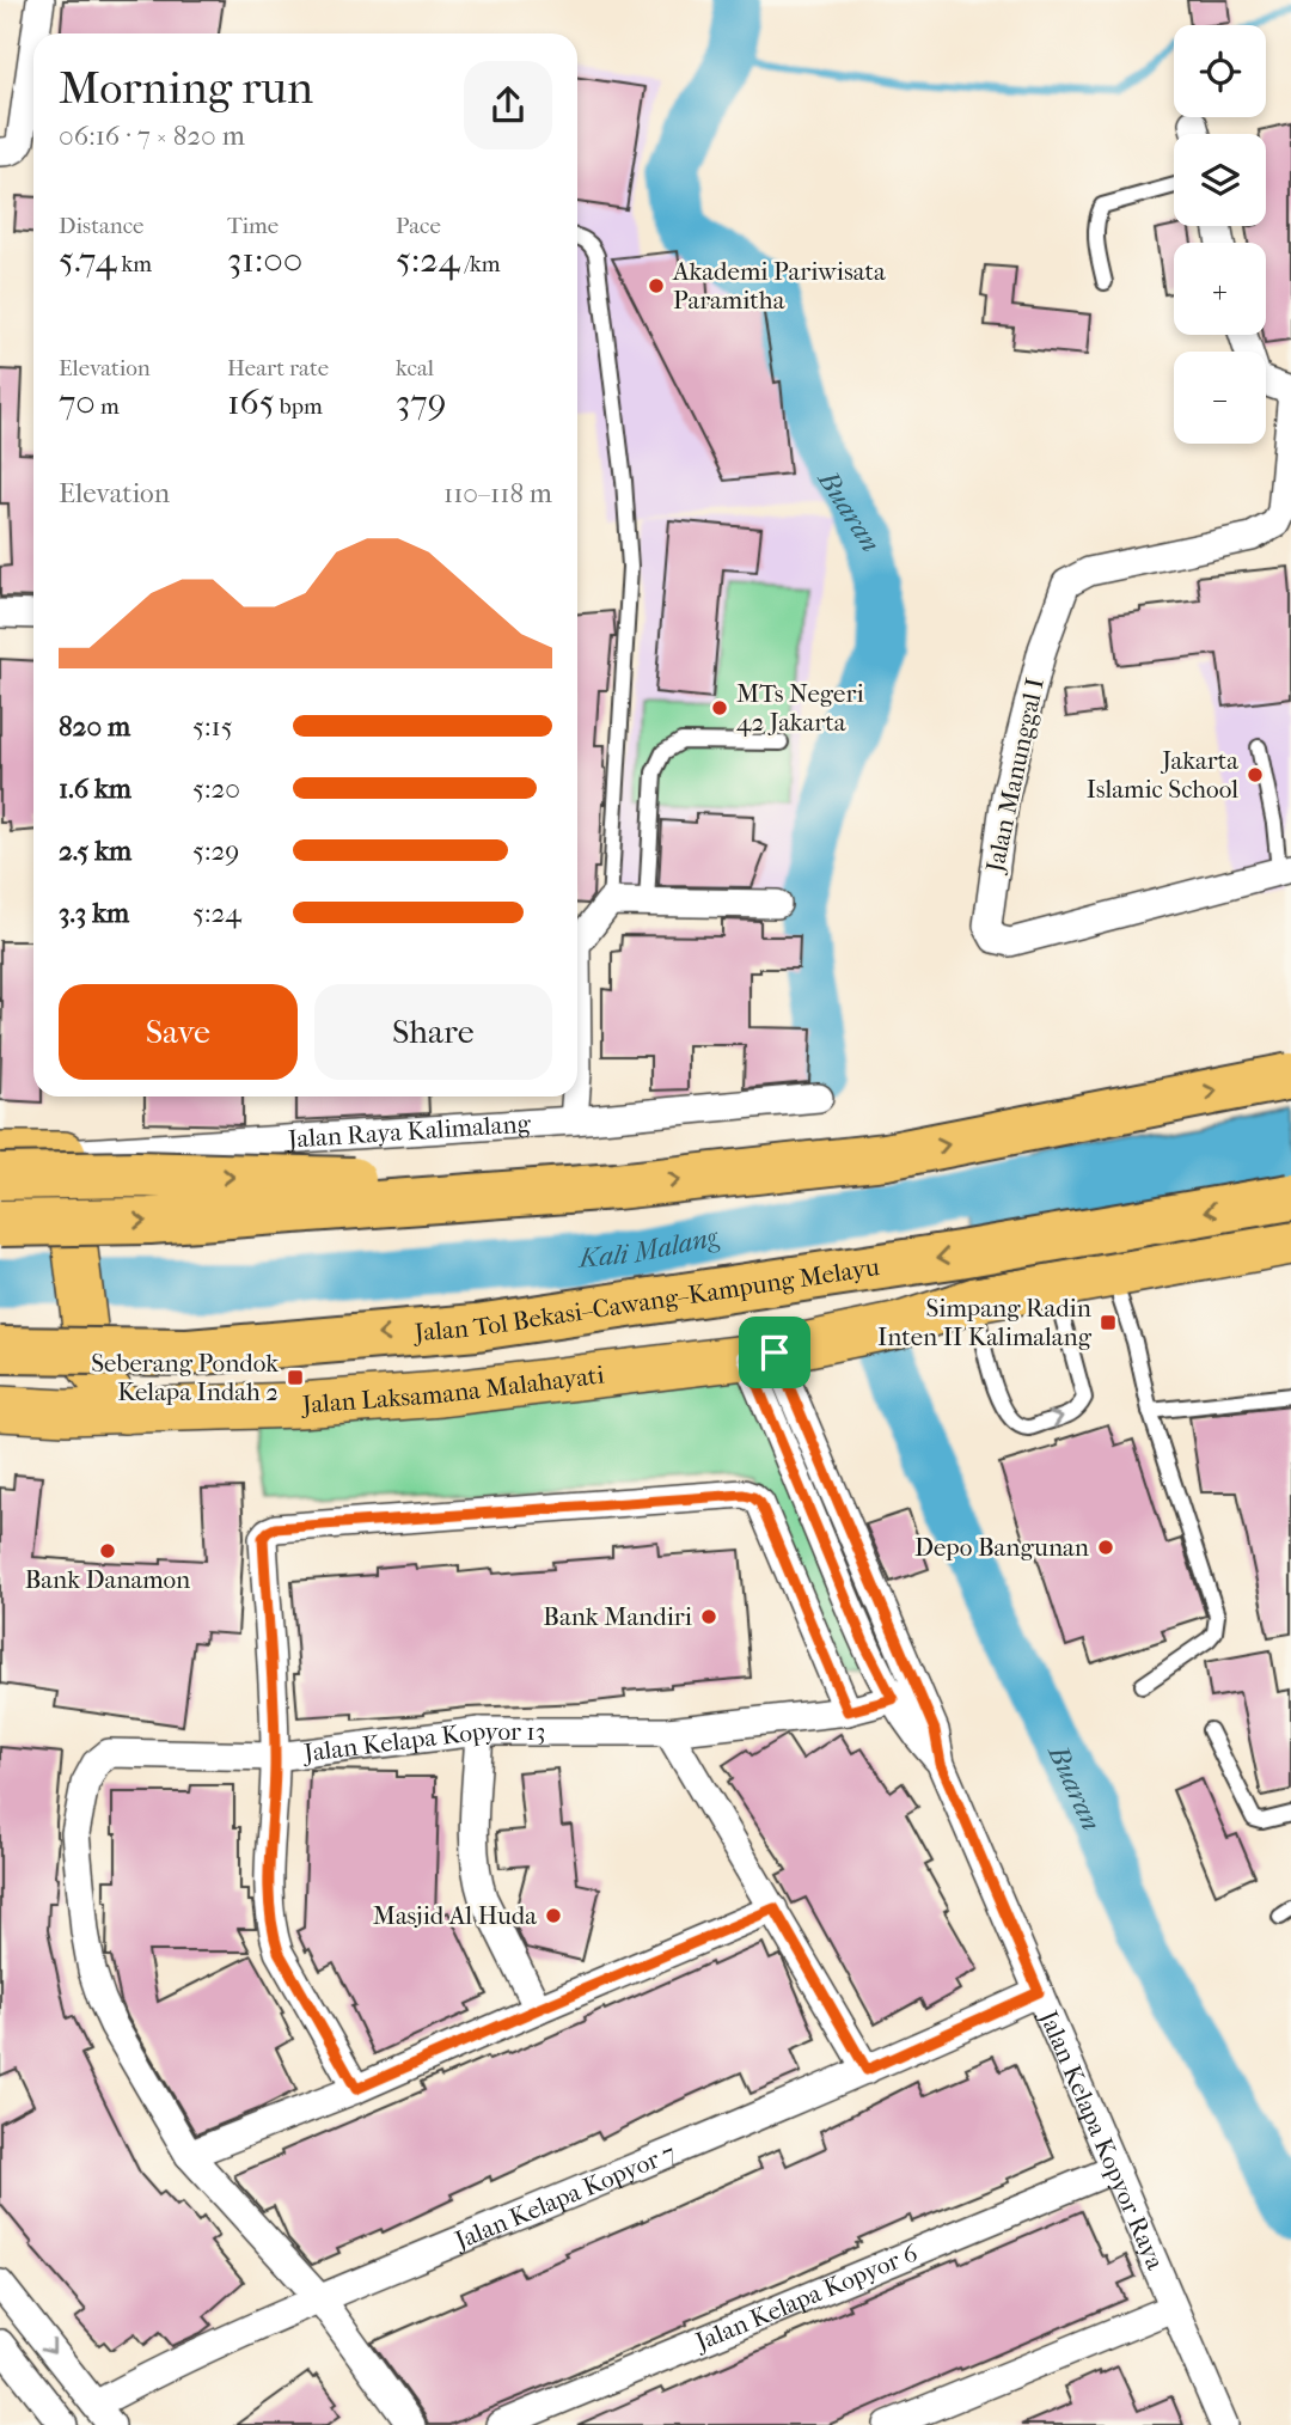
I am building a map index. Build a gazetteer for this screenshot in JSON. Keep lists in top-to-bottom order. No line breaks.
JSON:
{"streets":{"highway":["Jalan Tol Bekasi–Cawang–Kampung Melayu"],"main road":["Jalan Raya Kalimalang","Jalan Laksamana Malahayati"],"street":["Jalan Manunggal I","Jalan Kelapa Kopyor 13","Jalan Kelapa Kopyor Raya","Jalan Kelapa Kopyor 7","Jalan Kelapa Kopyor 6"]},"crossings":[["Jalan Laksamana Malahayati","Jalan Kelapa Kopyor Raya"],["Jalan Kelapa Kopyor 13","Jalan Kelapa Kopyor Raya"],["Jalan Kelapa Kopyor 13","Jalan Kelapa Kopyor 7"],["Jalan Kelapa Kopyor Raya","Jalan Kelapa Kopyor 7"],["Jalan Kelapa Kopyor Raya","Jalan Kelapa Kopyor 6"]],"water":["Buaran","Kali Malang"],"places":{"other":["Akademi Pariwisata Paramitha","MTs Negeri 42 Jakarta","Jakarta Islamic School","Depo Bangunan","Bank Danamon","Bank Mandiri","Masjid Al Huda"],"transit":["Simpang Radin Inten II Kalimalang","Seberang Pondok Kelapa Indah 2"]},"page":{"map_buttons":["+","−"],"heading":["Morning run","06:16 · 7 × 820 m"],"stats":[["Distance","5.74 km"],["Time","31:00"],["Pace","5:24 /km"],["Elevation","70 m"],["Heart rate","165 bpm"],["kcal","379"]],"chart":["Elevation","110–118 m"],"list":[{"name":"820 m","note":"5:15"},{"name":"1.6 km","note":"5:20"},{"name":"2.5 km","note":"5:29"},{"name":"3.3 km","note":"5:24"}],"buttons":["Save","Share"]}}
